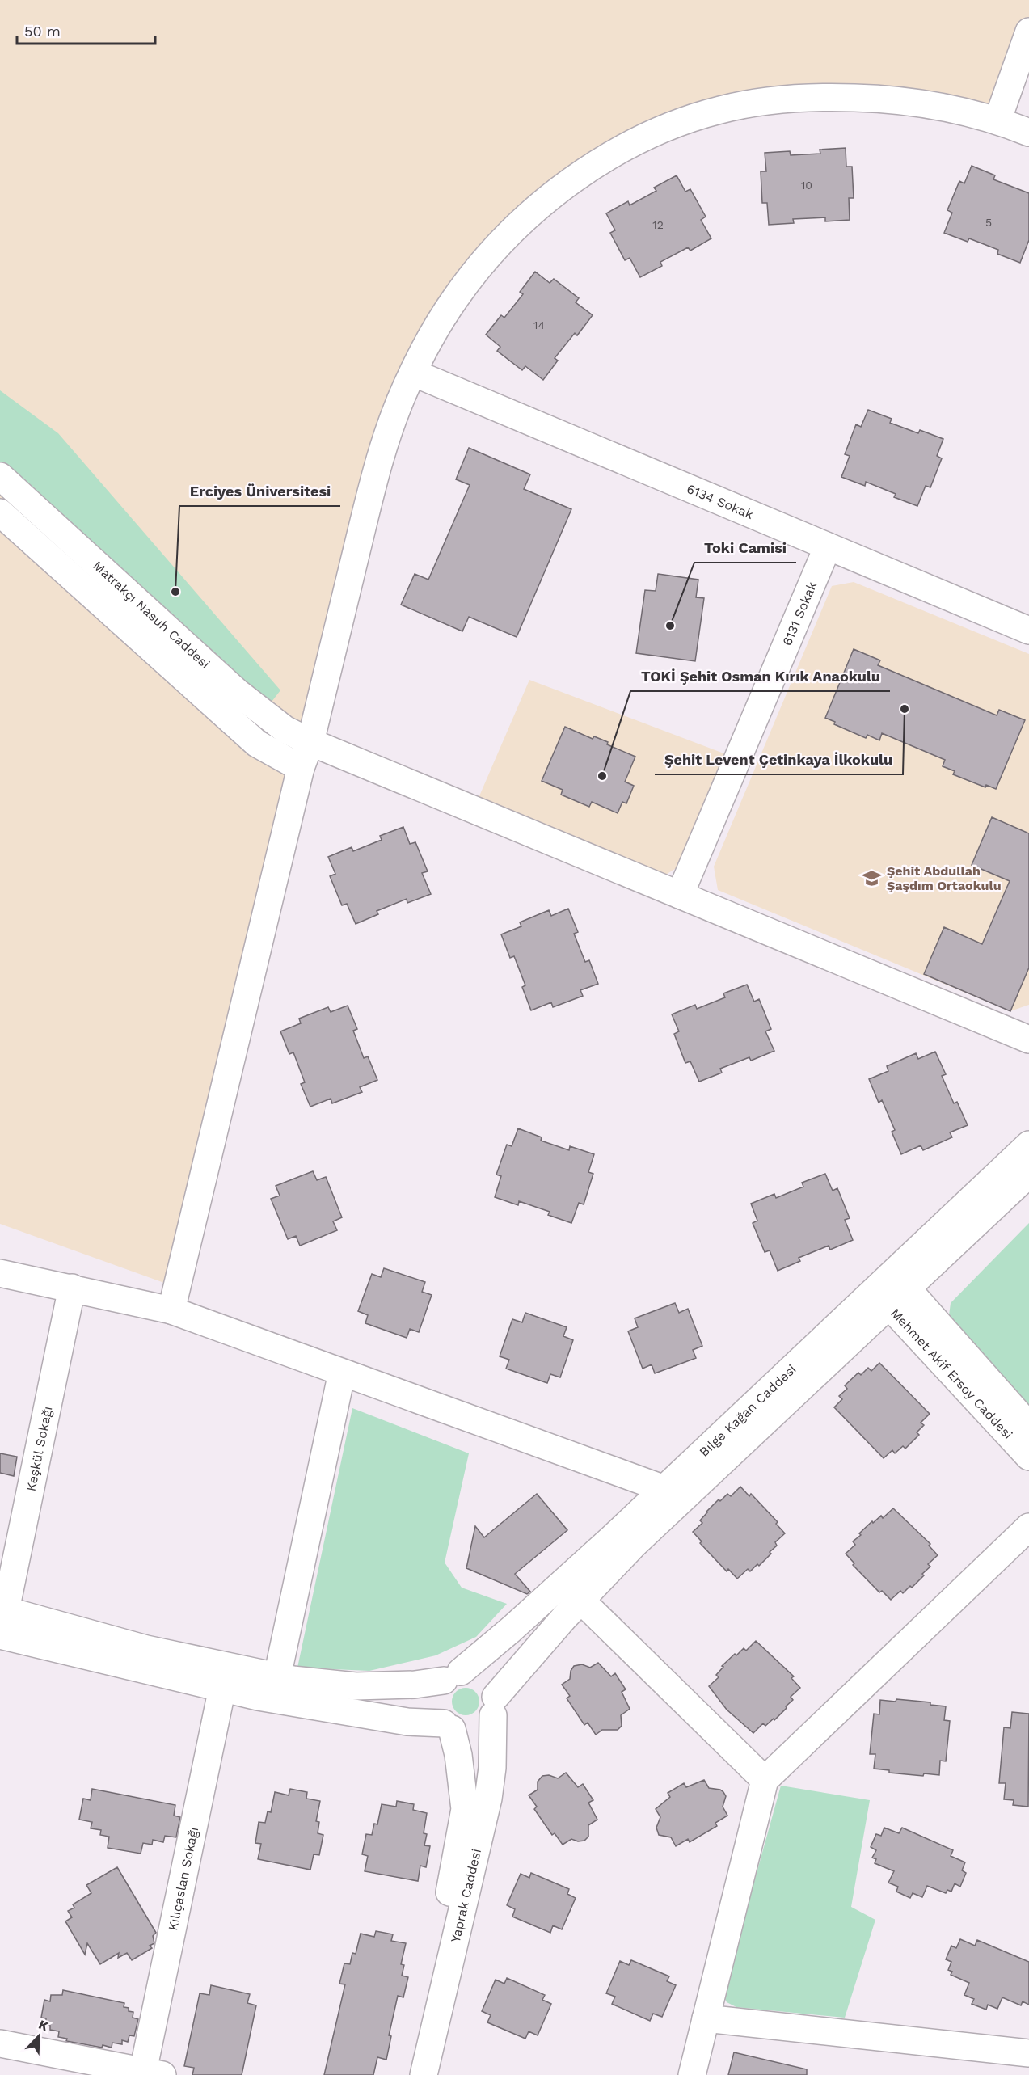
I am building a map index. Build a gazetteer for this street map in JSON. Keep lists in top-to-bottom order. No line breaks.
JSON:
{"streets":{"street":["6134 Sokak","Matrakçı Nasuh Caddesi","6131 Sokak","Mehmet Akif Ersoy Caddesi","Bilge Kağan Caddesi","Keşkül Sokağı","Kılıçaslan Sokağı","Yaprak Caddesi"]},"crossings":[["6134 Sokak","6131 Sokak"],["Matrakçı Nasuh Caddesi","6131 Sokak"],["Mehmet Akif Ersoy Caddesi","Bilge Kağan Caddesi"],["Bilge Kağan Caddesi","Yaprak Caddesi"]],"places":{"other":["Erciyes Üniversitesi","Toki Camisi","Şehit Levent Çetinkaya İlkokulu","TOKİ Şehit Osman Kırık Anaokulu"],"school or university":["Şehit Abdullah Şaşdım Ortaokulu"]},"house_numbers":["10","5","12","14"],"scale_bar":"50 m","north":"top right"}
